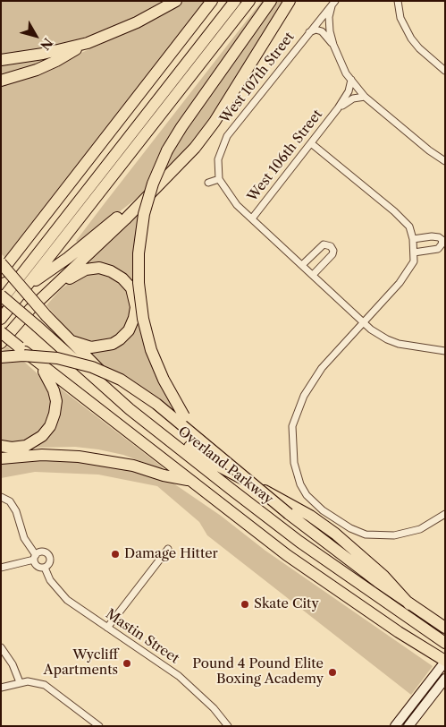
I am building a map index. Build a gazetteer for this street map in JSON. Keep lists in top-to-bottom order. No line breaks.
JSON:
{"streets":{"highway":["Overland Parkway"],"street":["West 107th Street","West 106th Street","Mastin Street"]},"places":["Damage Hitter","Skate City","Wycliff Apartments","Pound 4 Pound Elite Boxing Academy"],"north":"bottom right"}
